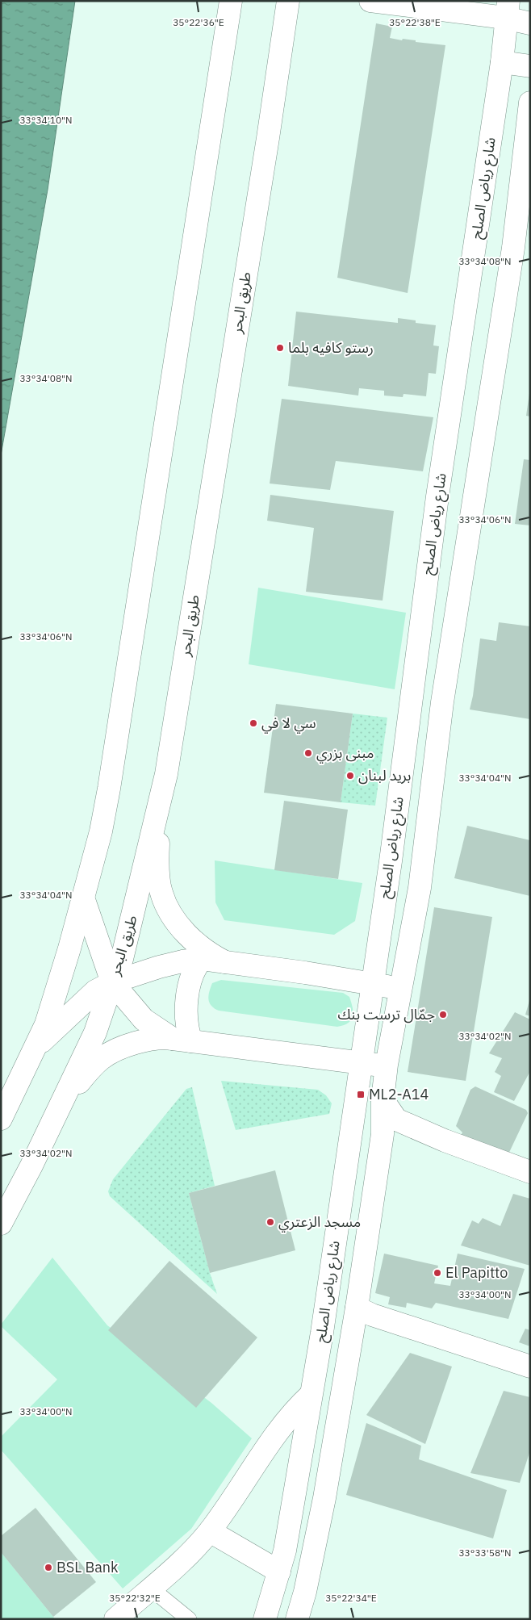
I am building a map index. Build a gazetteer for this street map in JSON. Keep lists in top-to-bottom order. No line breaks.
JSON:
{"streets":{"main road":["شارع رياض الصلح","طريق البحر"]},"places":{"other":["رستو كافيه بلما","سي لا في","مبنى بزري","بريد لبنان","جمّال ترست بنك","مسجد الزعتري","El Papitto","BSL Bank"],"transit":["ML2-A14"]},"coordinates":["35°22'36\"E","35°22'38\"E","33°34'10\"N","33°34'08\"N","33°34'06\"N","33°34'04\"N","33°34'02\"N","33°34'00\"N","33°33'58\"N","35°22'32\"E","35°22'34\"E"]}
